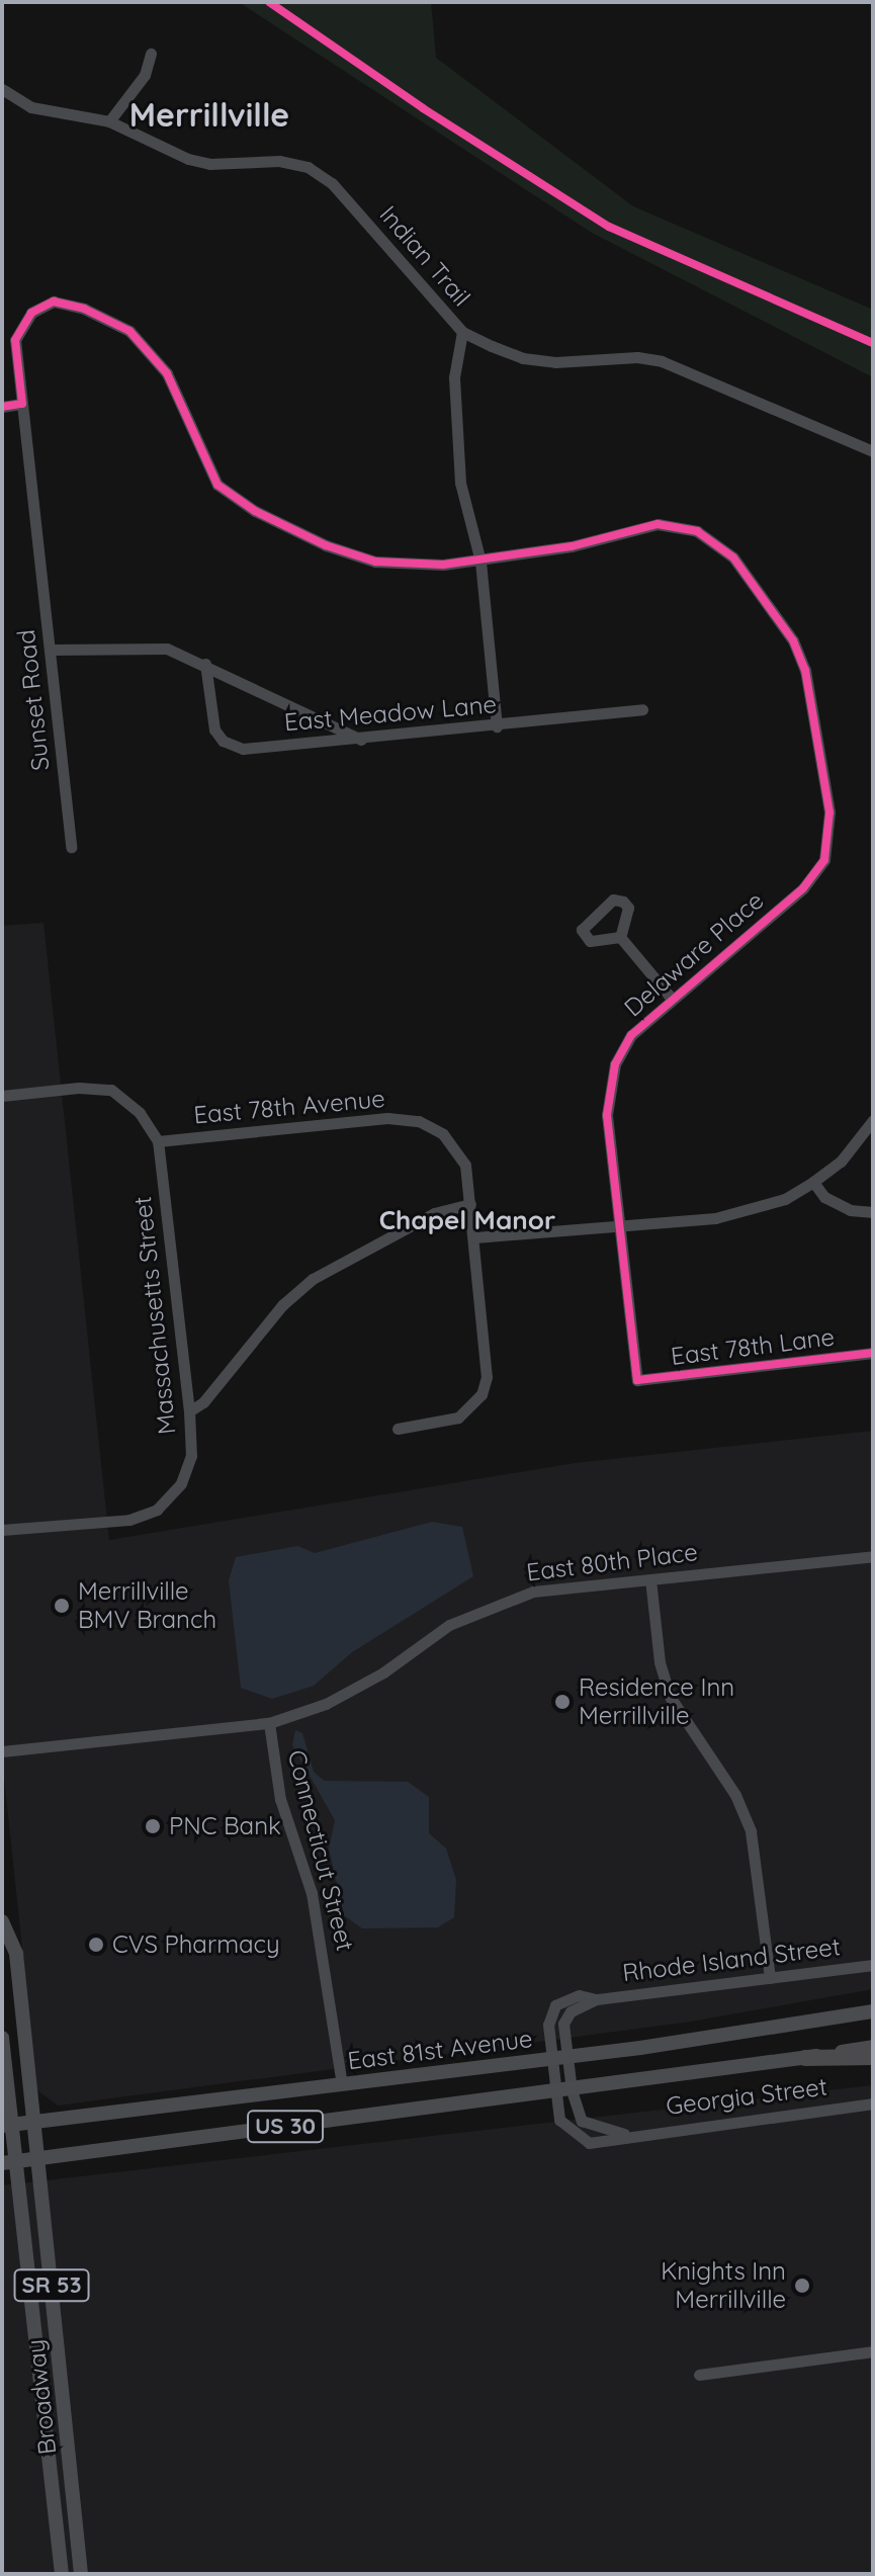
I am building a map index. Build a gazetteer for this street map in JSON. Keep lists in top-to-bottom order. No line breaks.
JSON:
{"streets":{"main road":["East 81st Avenue","US 30","SR 53","Broadway"],"street":["Indian Trail","Sunset Road","East Meadow Lane","Delaware Place","East 78th Avenue","Massachusetts Street","East 78th Lane","East 80th Place","Connecticut Street","Rhode Island Street","Georgia Street"]},"crossings":[["Sunset Road","Delaware Place"],["Delaware Place","East 78th Lane"],["East 78th Avenue","Massachusetts Street"],["East 80th Place","Connecticut Street"],["Connecticut Street","East 81st Avenue"],["Rhode Island Street","East 81st Avenue"],["Rhode Island Street","Georgia Street"],["Rhode Island Street","US 30"],["East 81st Avenue","Broadway"],["Georgia Street","US 30"],["US 30","Broadway"]],"districts":["Merrillville","Chapel Manor"],"places":["Merrillville BMV Branch","Residence Inn Merrillville","PNC Bank","CVS Pharmacy","Knights Inn Merrillville"]}
